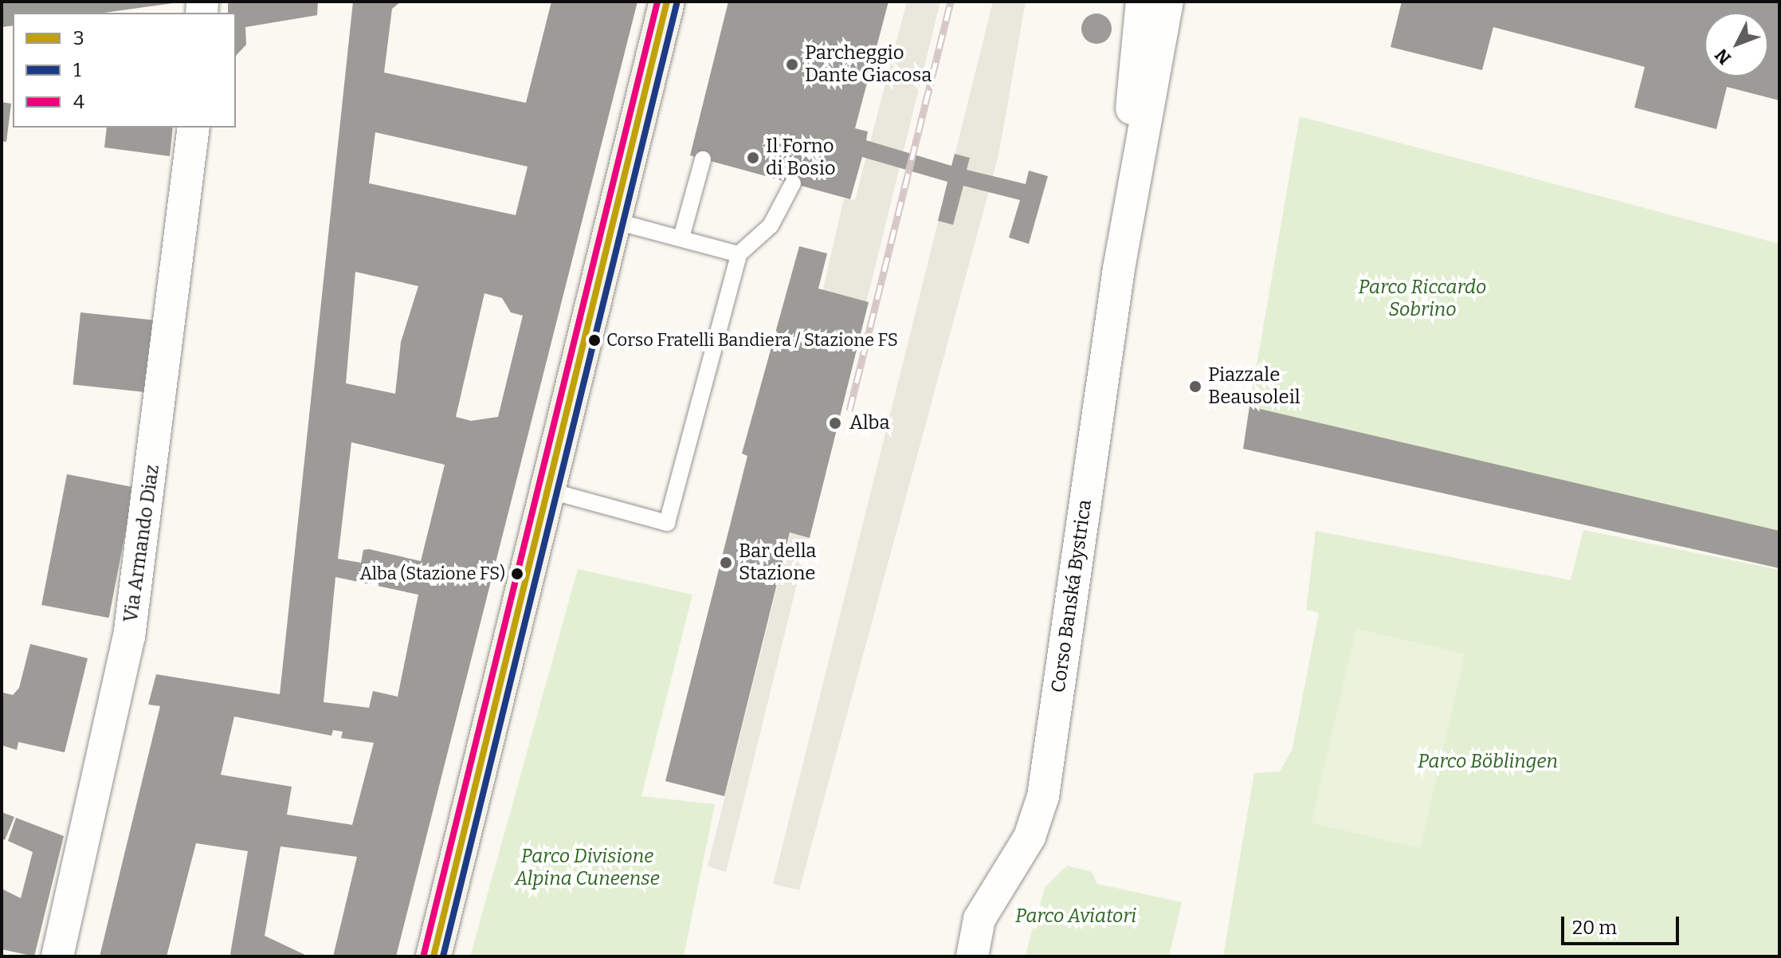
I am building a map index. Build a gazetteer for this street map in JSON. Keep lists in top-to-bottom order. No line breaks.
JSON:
{"streets":{"street":["Via Armando Diaz","Corso Banská Bystrica"]},"parks":["Parco Riccardo Sobrino","Parco Böblingen","Parco Divisione Alpina Cuneense","Parco Aviatori"],"places":["Parcheggio Dante Giacosa","Il Forno di Bosio","Corso Fratelli Bandiera / Stazione FS","Piazzale Beausoleil","Alba","Bar della Stazione","Alba (Stazione FS)"],"lines":["transit line 3","transit line 4","transit line 1"],"legend":["3","1","4"],"scale_bar":"20 m","north":"bottom left"}
